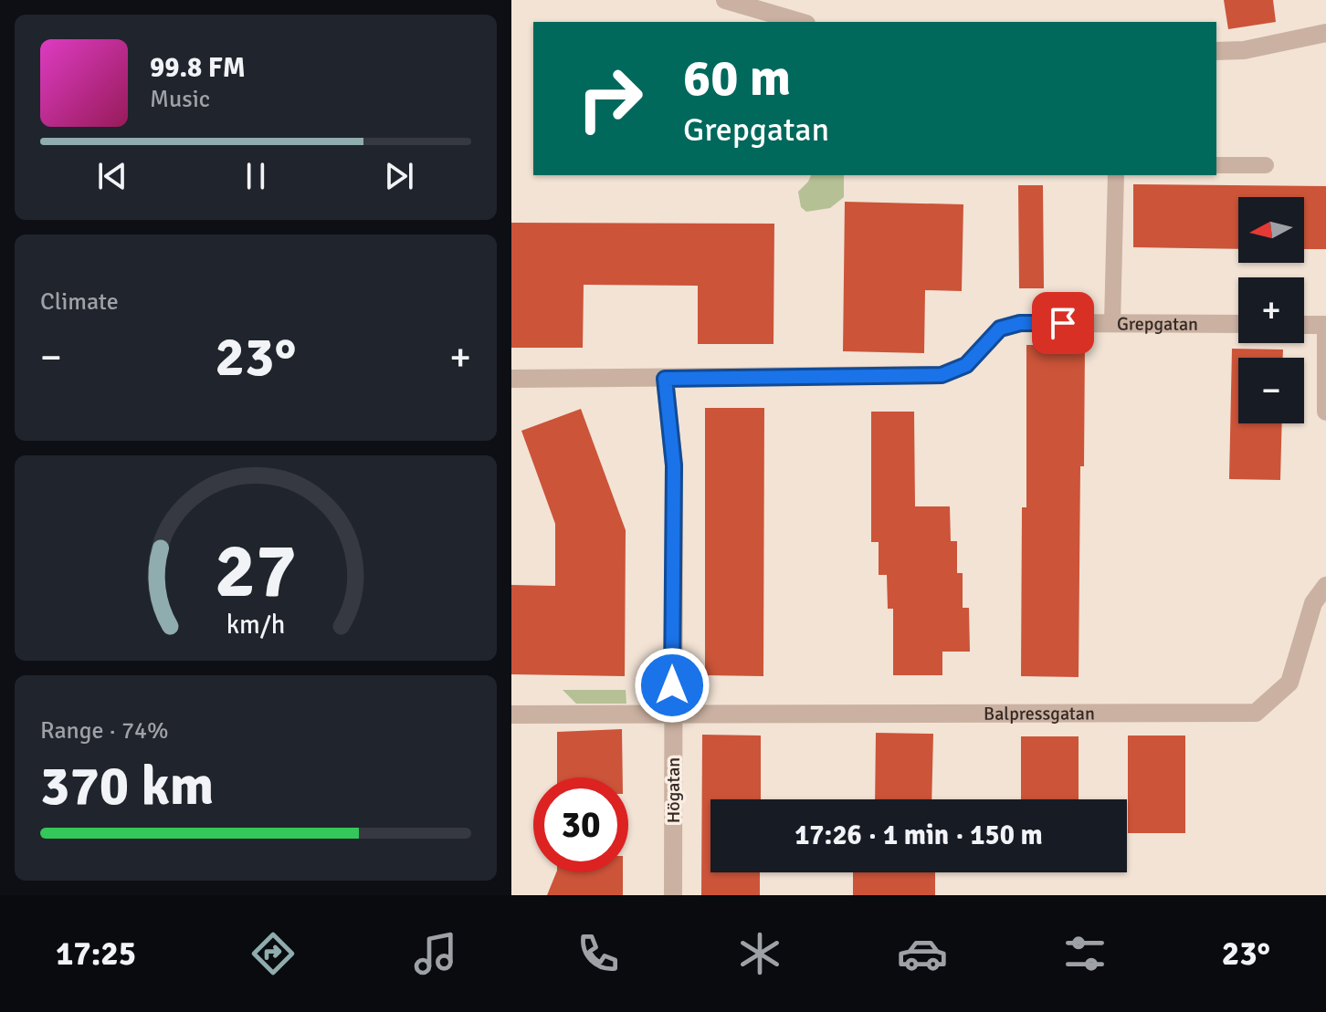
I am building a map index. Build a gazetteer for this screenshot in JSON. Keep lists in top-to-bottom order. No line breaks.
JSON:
{"streets":{"street":["Grepgatan","Balpressgatan","Högatan"]},"crossings":[["Grepgatan","Högatan"],["Balpressgatan","Högatan"]],"north":"left","page":{"turn":["60 m","Grepgatan"],"song":["99.8 FM","Music"],"map_buttons":["+","−"],"tile":["Climate",["Range · 74%","370 km"]],"heat":["−","23°","+"],"limit":"30","trip":"17:26 · 1 min · 150 m","tabs":["17:25","23°"],"gauge":["27","km/h"]}}
